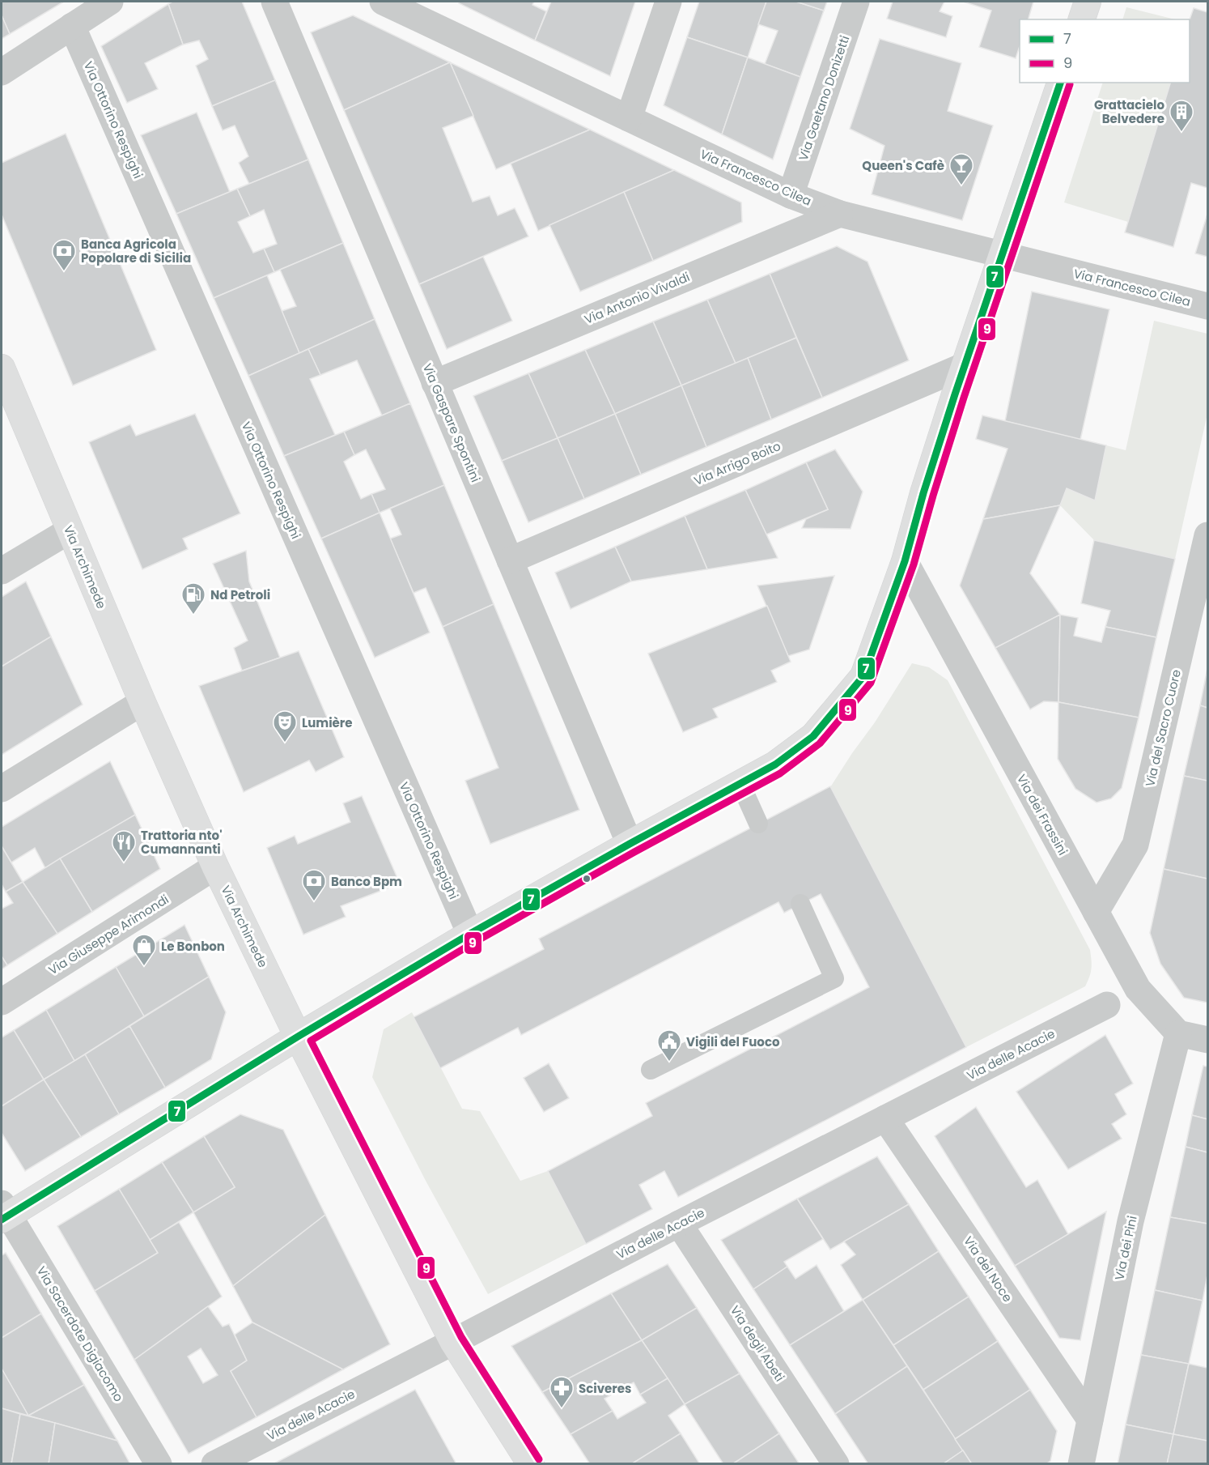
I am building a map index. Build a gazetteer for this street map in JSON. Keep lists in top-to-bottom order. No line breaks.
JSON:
{"streets":{"main road":["Via Archimede"],"street":["Via Gaetano Donizetti","Via Ottorino Respighi","Via Francesco Cilea","Via Antonio Vivaldi","Via Gaspare Spontini","Via Arrigo Boito","Via del Sacro Cuore","Via dei Frassini","Via Giuseppe Arimondi","Via delle Acacie","Via dei Pini","Via del Noce","Via Sacerdote Digiacomo","Via degli Abeti"]},"crossings":[["Via Gaetano Donizetti","Via Francesco Cilea"],["Via Francesco Cilea","Via Antonio Vivaldi"],["Via Antonio Vivaldi","Via Gaspare Spontini"],["Via Gaspare Spontini","Via Arrigo Boito"],["Via Archimede","Via Giuseppe Arimondi"],["Via Archimede","Via delle Acacie"],["Via del Sacro Cuore","Via dei Frassini"],["Via dei Frassini","Via dei Pini"],["Via delle Acacie","Via del Noce"],["Via delle Acacie","Via degli Abeti"],["Via dei Pini","Via del Noce"]],"places":{"building":["Grattacielo Belvedere"],"bar":["Queen's Cafè"],"bank":["Banca Agricola Popolare di Sicilia","Banco Bpm"],"fuel station":["Nd Petroli"],"theatre":["Lumière"],"restaurant":["Trattoria nto' Cumannanti"],"shop":["Le Bonbon"],"public building":["Vigili del Fuoco"],"pharmacy":["Sciveres"]},"lines":["transit line 7","transit line 9"],"legend":["7","9"]}
